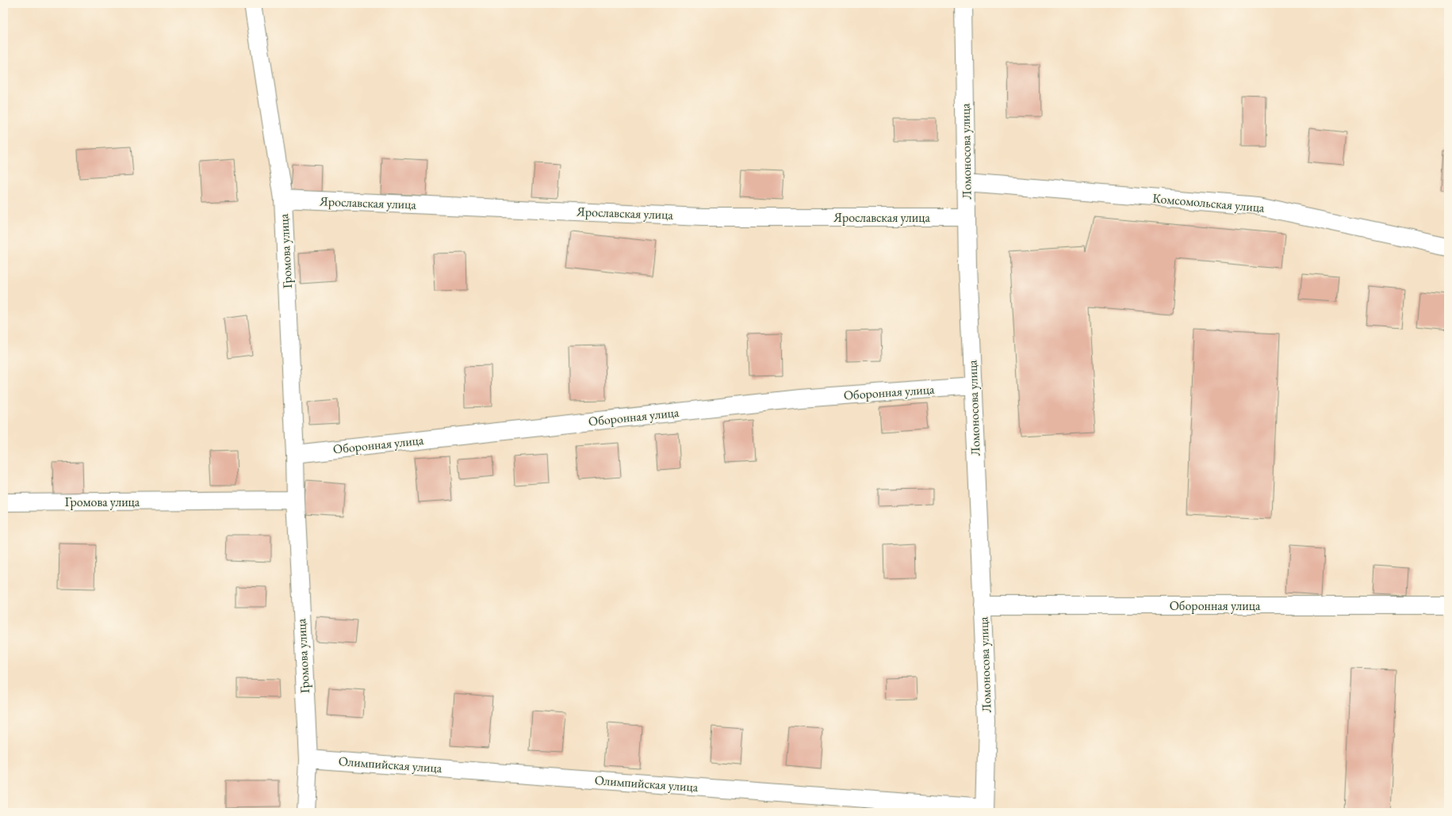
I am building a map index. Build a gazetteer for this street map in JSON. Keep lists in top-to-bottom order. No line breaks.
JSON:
{"streets":{"street":["Ломоносова улица","Ярославская улица","Комсомольская улица","Громова улица","Оборонная улица","Олимпийская улица"]},"crossings":[["Ломоносова улица","Ярославская улица"],["Ломоносова улица","Комсомольская улица"],["Ломоносова улица","Оборонная улица"],["Ломоносова улица","Олимпийская улица"],["Ярославская улица","Громова улица"],["Громова улица","Оборонная улица"],["Громова улица","Олимпийская улица"]]}
